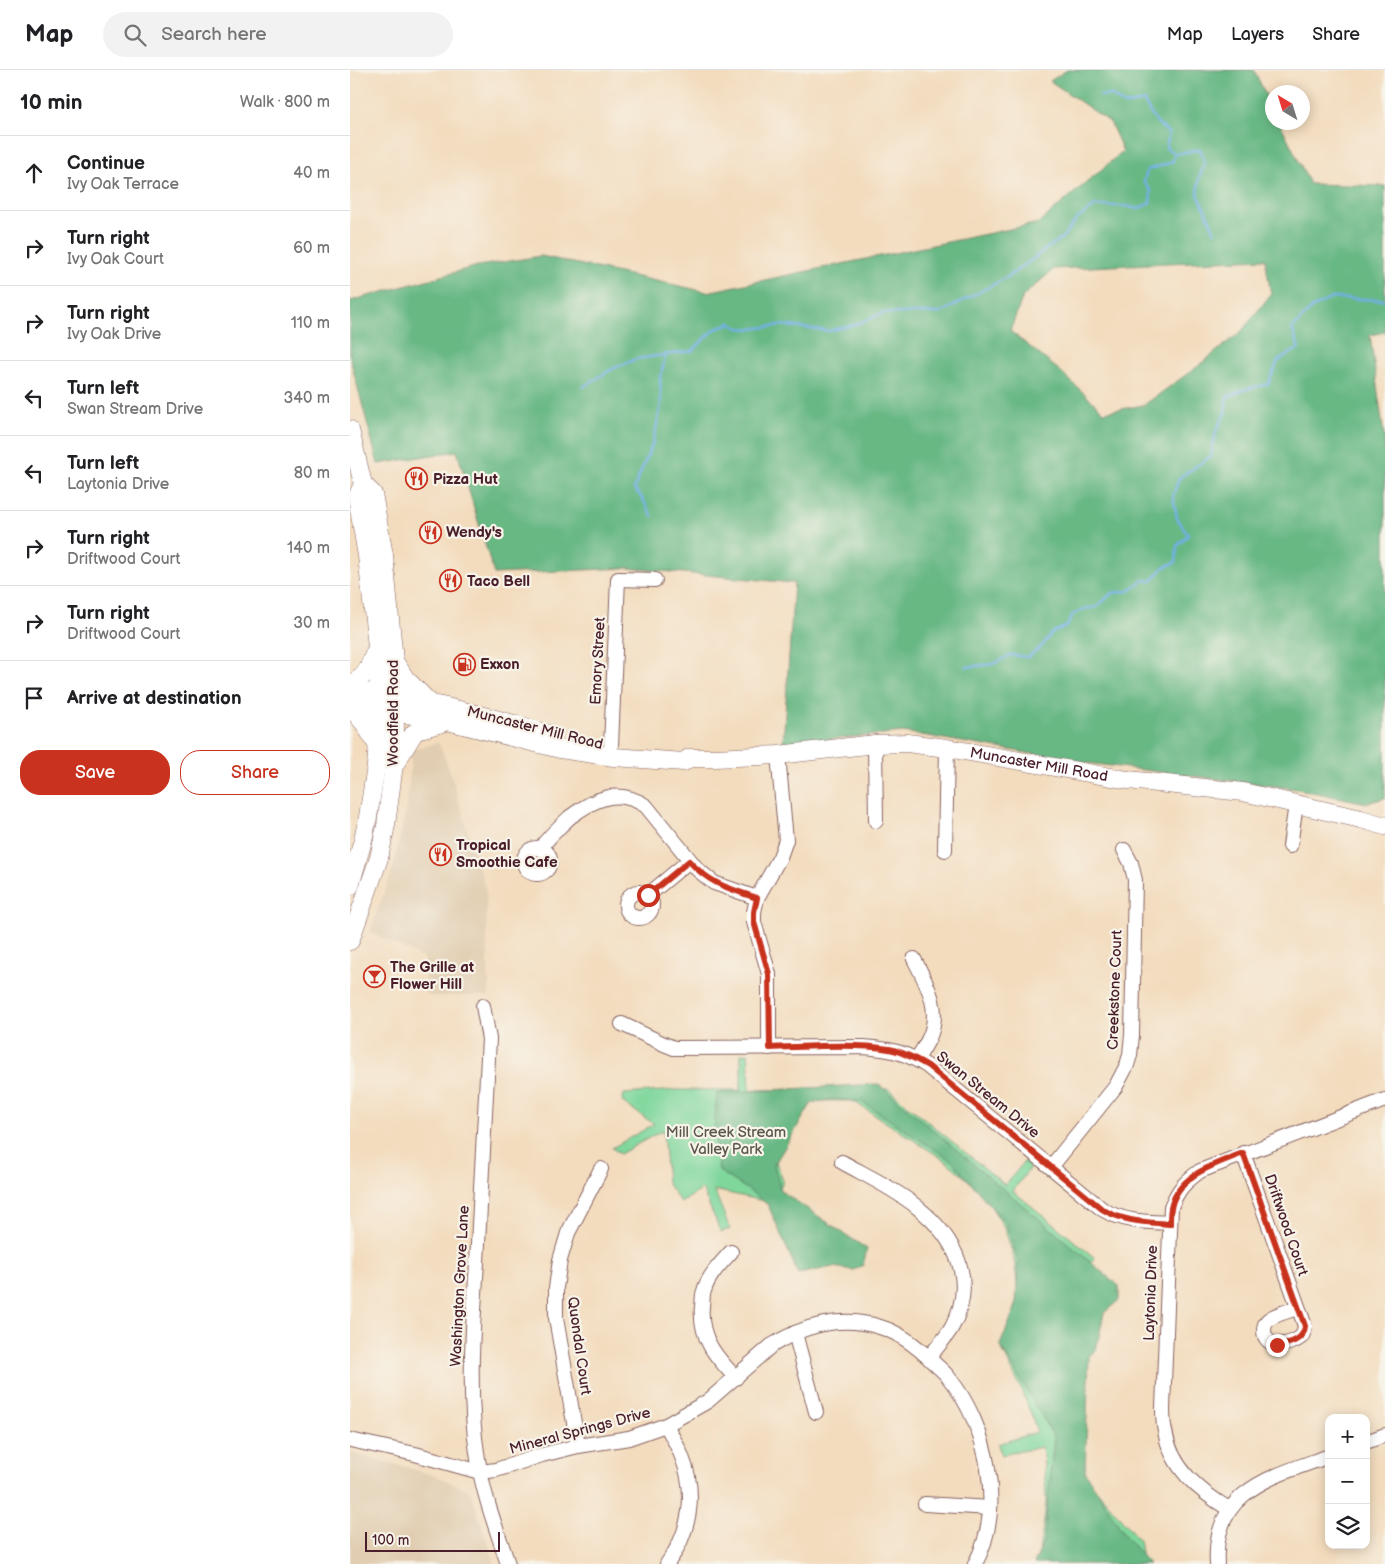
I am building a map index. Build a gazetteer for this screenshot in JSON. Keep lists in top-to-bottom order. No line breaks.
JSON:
{"streets":{"main road":["Woodfield Road","Muncaster Mill Road"],"street":["Emory Street","Creekstone Court","Swan Stream Drive","Driftwood Court","Washington Grove Lane","Laytonia Drive","Quondal Court","Mineral Springs Drive"]},"crossings":[["Emory Street","Muncaster Mill Road"],["Woodfield Road","Muncaster Mill Road"],["Creekstone Court","Swan Stream Drive"],["Swan Stream Drive","Laytonia Drive"],["Driftwood Court","Laytonia Drive"],["Washington Grove Lane","Mineral Springs Drive"],["Quondal Court","Mineral Springs Drive"]],"parks":["Mill Creek Stream Valley Park"],"places":{"restaurant":["Pizza Hut","Wendy's","Taco Bell","Tropical Smoothie Cafe"],"fuel station":["Exxon"],"bar":["The Grille at Flower Hill"]},"scale_bar":"100 m","north":"top left","page":{"header":"Map","search":"Search here","nav":["Map","Layers","Share"],"heading":["10 min","Walk · 800 m"],"list":[["Continue","Ivy Oak Terrace","40 m"],["Turn right","Ivy Oak Court","60 m"],["Turn right","Ivy Oak Drive","110 m"],["Turn left","Swan Stream Drive","340 m"],["Turn left","Laytonia Drive","80 m"],["Turn right","Driftwood Court","140 m"],["Turn right","Driftwood Court","30 m"],"Arrive at destination"],"buttons":["Save","Share"],"map_buttons":["+","−"],"scale":"100 m"}}
